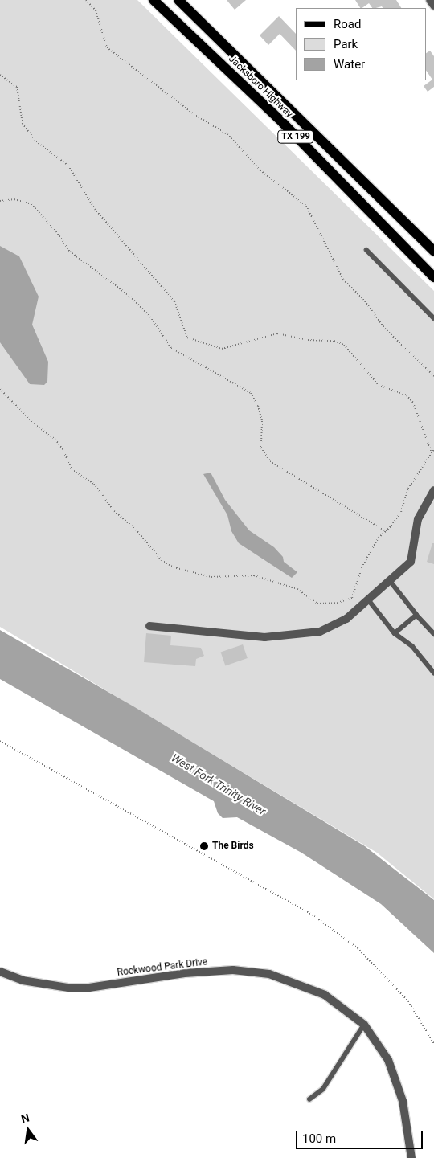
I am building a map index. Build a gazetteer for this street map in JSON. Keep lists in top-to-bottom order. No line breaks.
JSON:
{"streets":{"main road":["Jacksboro Highway","TX 199"],"street":["Rockwood Park Drive"]},"water":["West Fork Trinity River"],"places":["The Birds"],"legend":["Road","Park","Water"],"scale_bar":"100 m","north":"top"}
